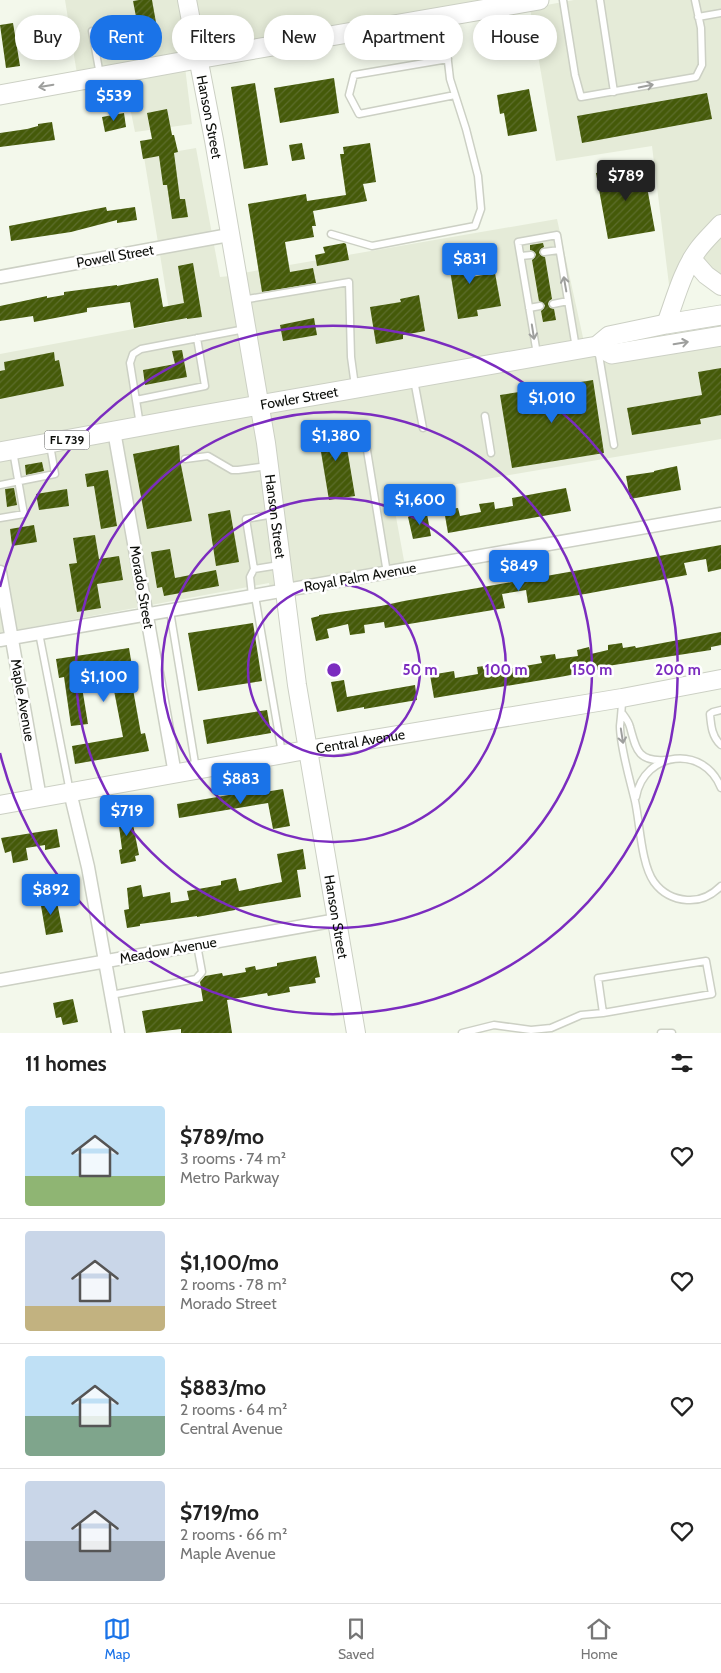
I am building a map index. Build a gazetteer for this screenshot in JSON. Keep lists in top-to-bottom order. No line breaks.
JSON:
{"streets":{"main road":["Fowler Street","FL 739"],"street":["Hanson Street","Powell Street","Royal Palm Avenue","Morado Street","Maple Avenue","Central Avenue","Meadow Avenue"]},"crossings":[["Hanson Street","Powell Street"],["Hanson Street","Fowler Street"],["Hanson Street","Royal Palm Avenue"],["Hanson Street","Central Avenue"],["Hanson Street","Meadow Avenue"],["Fowler Street","Morado Street"],["Royal Palm Avenue","Morado Street"],["Royal Palm Avenue","Maple Avenue"],["Morado Street","Central Avenue"],["Maple Avenue","Central Avenue"]],"page":{"chip":["Buy","Rent","Filters","New","Apartment","House"],"price":["$539","$789","$831","$1,010","$1,380","$1,600","$849","$1,100","$883","$719","$892"],"heading":"11 homes","list":[{"name":"$789/mo","note":"3 rooms · 74 m² · Metro Parkway"},{"name":"$1,100/mo","note":"2 rooms · 78 m² · Morado Street"},{"name":"$883/mo","note":"2 rooms · 64 m² · Central Avenue"},{"name":"$719/mo","note":"2 rooms · 66 m² · Maple Avenue"}],"tabs":["Map","Saved","Home"]},"rings":["50 m","100 m","150 m","200 m"]}
